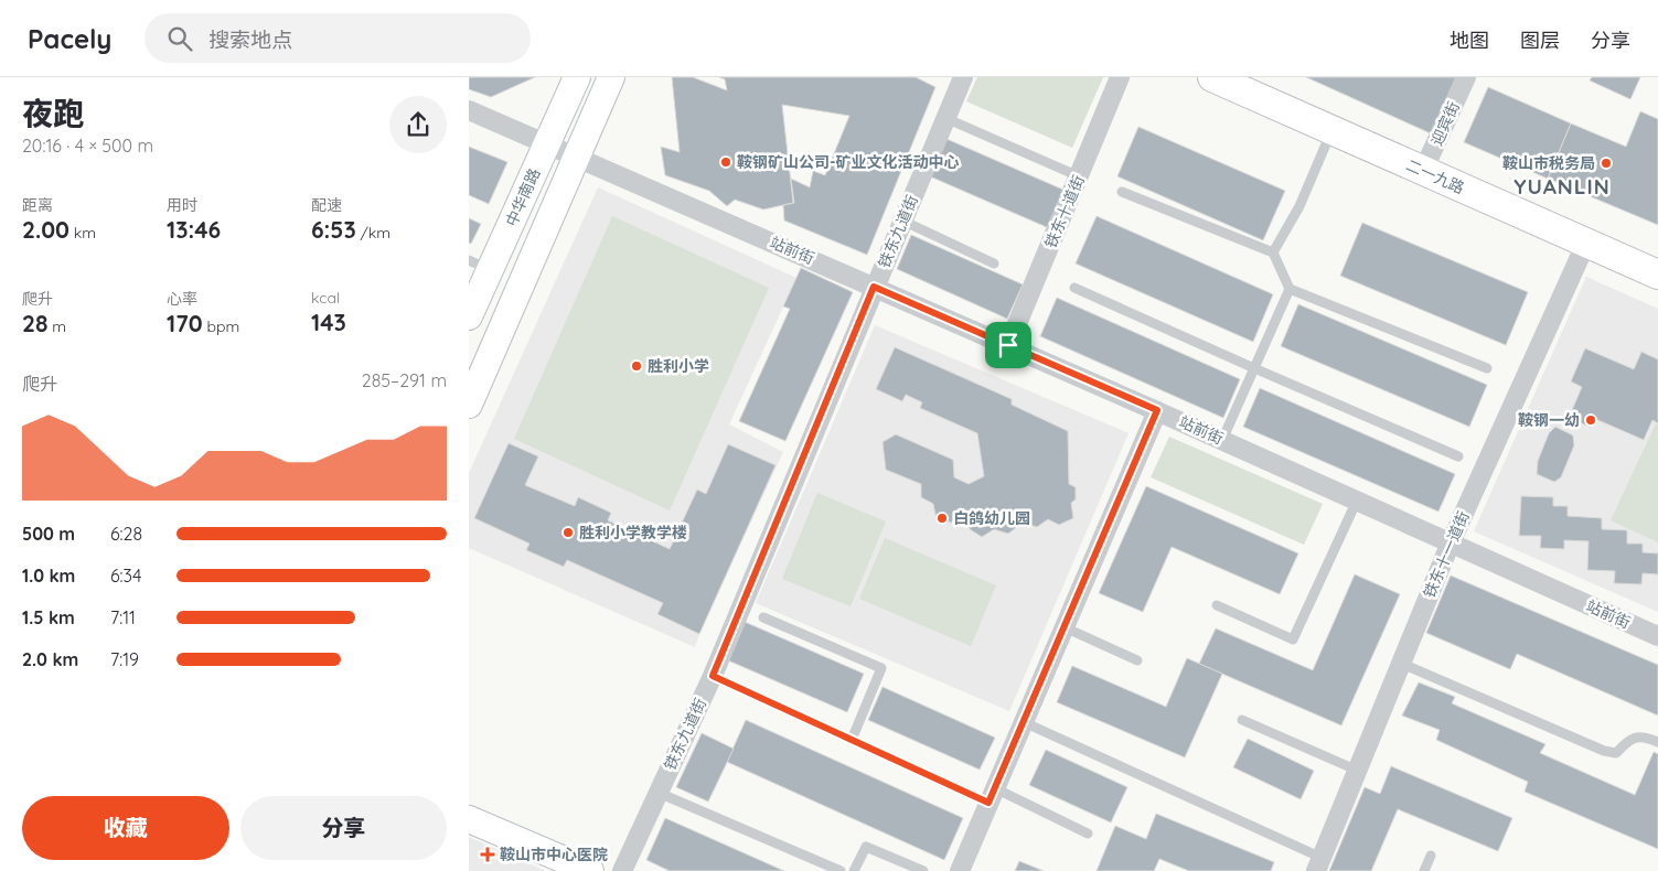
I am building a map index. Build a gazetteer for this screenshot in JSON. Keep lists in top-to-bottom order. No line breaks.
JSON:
{"streets":{"main road":["二一九路","中华南路"],"street":["迎宾街","铁东十道街","铁东九道街","站前街","铁东十一道街"]},"crossings":[["迎宾街","二一九路"],["二一九路","铁东十一道街"],["中华南路","站前街"],["铁东十道街","站前街"],["铁东九道街","站前街"],["站前街","铁东十一道街"]],"districts":["YUANLIN"],"places":{"other":["鞍钢矿山公司-矿业文化活动中心","鞍山市税务局","胜利小学","鞍钢一幼","白鸽幼儿园","胜利小学教学楼"],"health":["鞍山市中心医院"]},"page":{"header":"Pacely","search":"搜索地点","nav":["地图","图层","分享"],"heading":["夜跑","20:16 · 4 × 500 m"],"stats":[["距离","2.00 km"],["用时","13:46"],["配速","6:53 /km"],["爬升","28 m"],["心率","170 bpm"],["kcal","143"]],"chart":["爬升","285–291 m"],"list":[{"name":"500 m","note":"6:28"},{"name":"1.0 km","note":"6:34"},{"name":"1.5 km","note":"7:11"},{"name":"2.0 km","note":"7:19"}],"buttons":["收藏","分享"]}}
